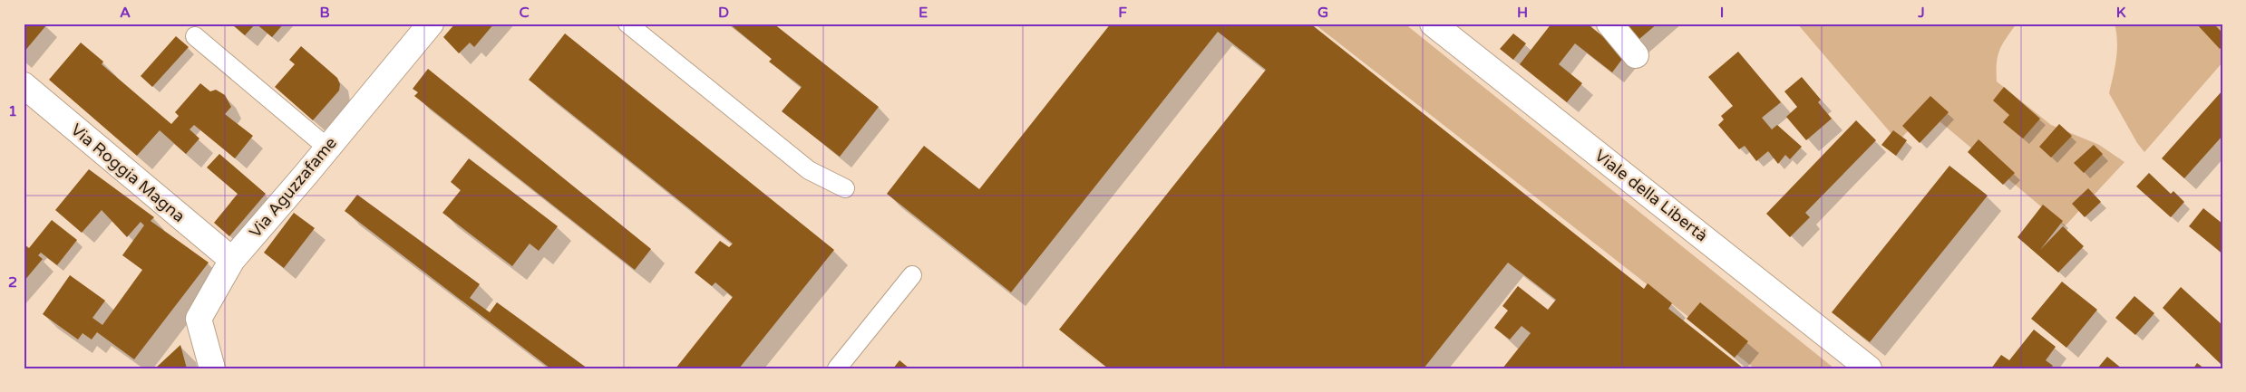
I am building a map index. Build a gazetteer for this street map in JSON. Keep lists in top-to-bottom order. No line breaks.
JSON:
{"streets":{"street":["Via Roggia Magna","Via Aguzzafame","Viale della Libertà"]},"crossings":[["Via Roggia Magna","Via Aguzzafame"]],"grid":{"columns":["A","B","C","D","E","F","G","H","I","J","K"],"rows":["1","2"]}}
